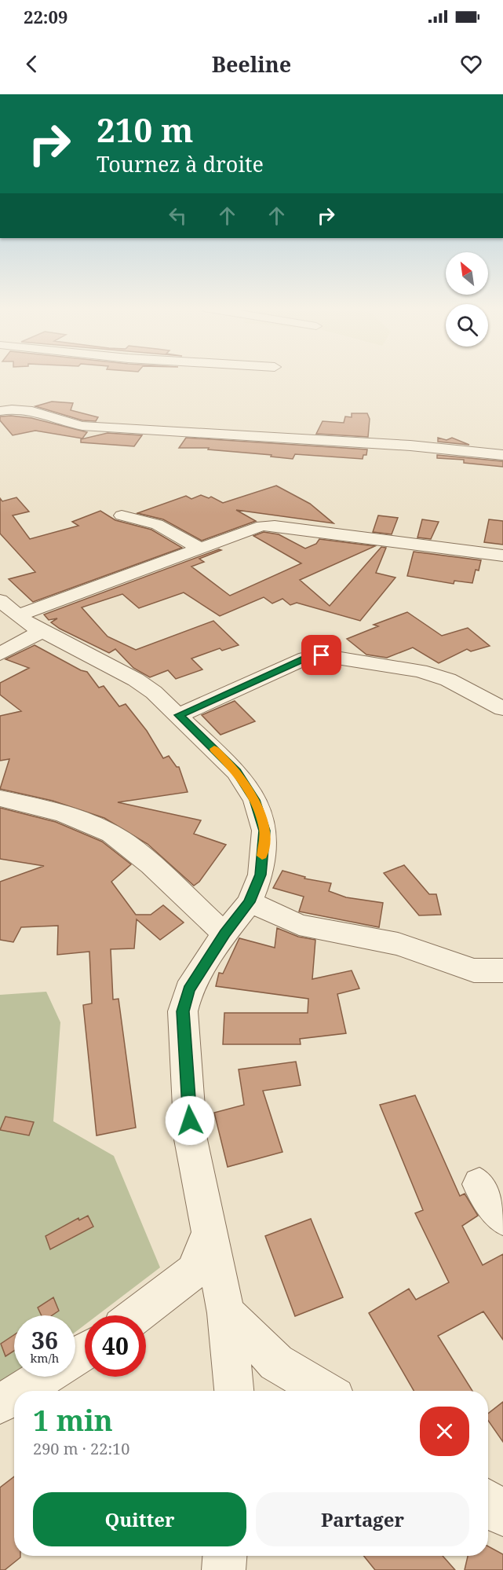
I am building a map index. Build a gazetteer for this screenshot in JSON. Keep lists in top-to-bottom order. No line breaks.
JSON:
{"north":"top left","page":{"status":"22:09","header":"Beeline","turn":["210 m","Tournez à droite"],"speed":"36 km/h","limit":"40","heading":["1 min","290 m · 22:10"],"buttons":["Quitter","Partager"]}}
